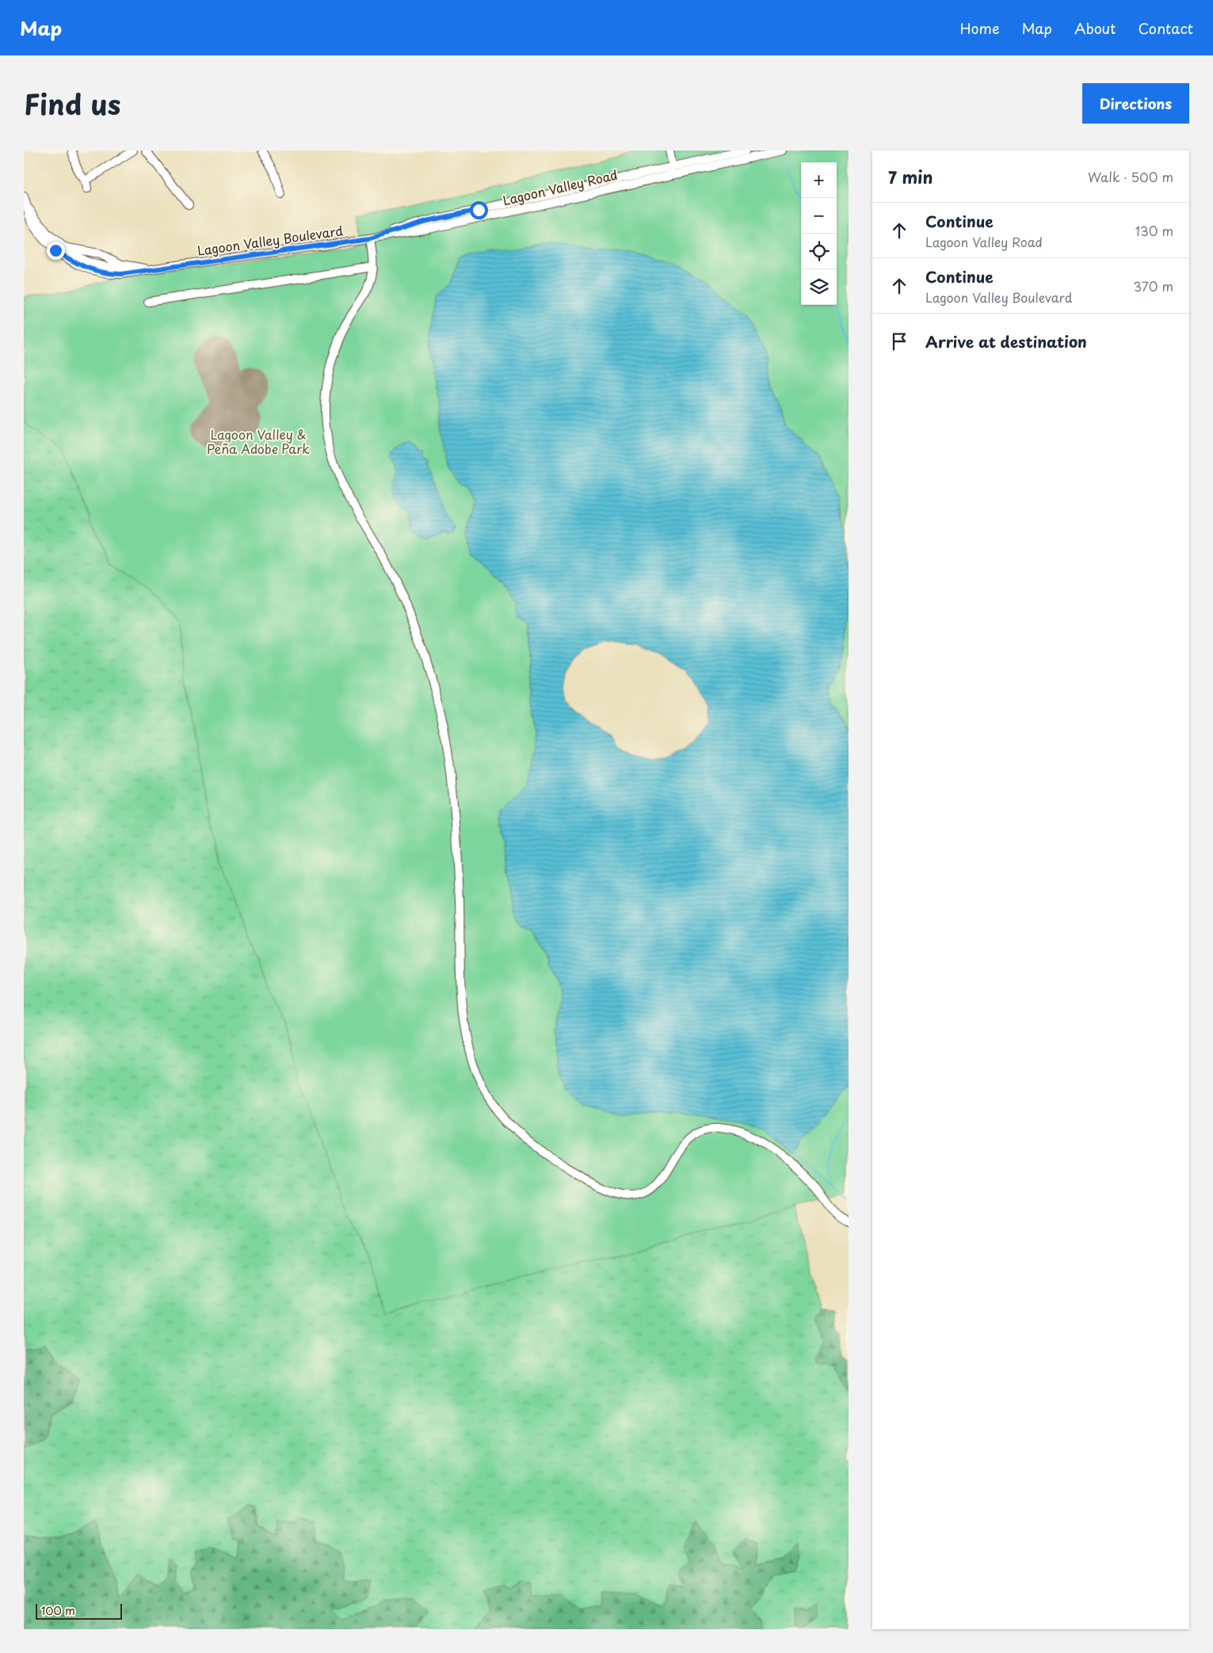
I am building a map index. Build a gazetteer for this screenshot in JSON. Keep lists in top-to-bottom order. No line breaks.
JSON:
{"streets":{"street":["Lagoon Valley Road","Lagoon Valley Boulevard"]},"crossings":[["Lagoon Valley Road","Lagoon Valley Boulevard"]],"parks":["Lagoon Valley & Peña Adobe Park"],"scale_bar":"100 m","page":{"header":"Map","nav":["Home","Map","About","Contact"],"title":"Find us","buttons":"Directions","heading":["7 min","Walk · 500 m"],"map_buttons":["+","−"],"list":[["Continue","Lagoon Valley Road","130 m"],["Continue","Lagoon Valley Boulevard","370 m"],"Arrive at destination"],"scale":"100 m"}}
